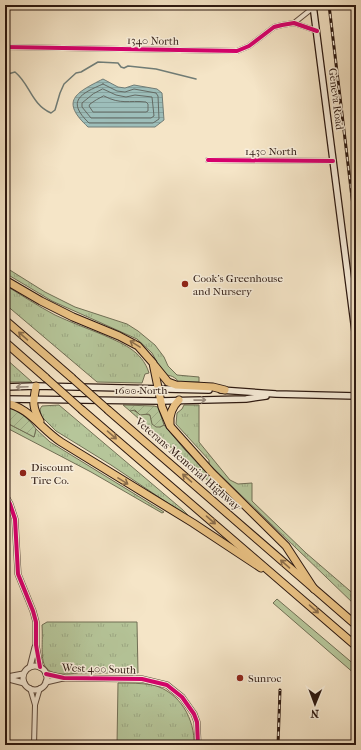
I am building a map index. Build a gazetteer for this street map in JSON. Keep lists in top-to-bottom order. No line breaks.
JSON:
{"streets":{"highway":["Veterans Memorial Highway"],"main road":["Geneva Road","1600 North"],"street":["1340 North","1430 North","West 400 South"]},"crossings":[["Geneva Road","1430 North"]],"places":["Cook's Greenhouse and Nursery","Discount Tire Co.","Sunroc"],"north":"bottom"}
